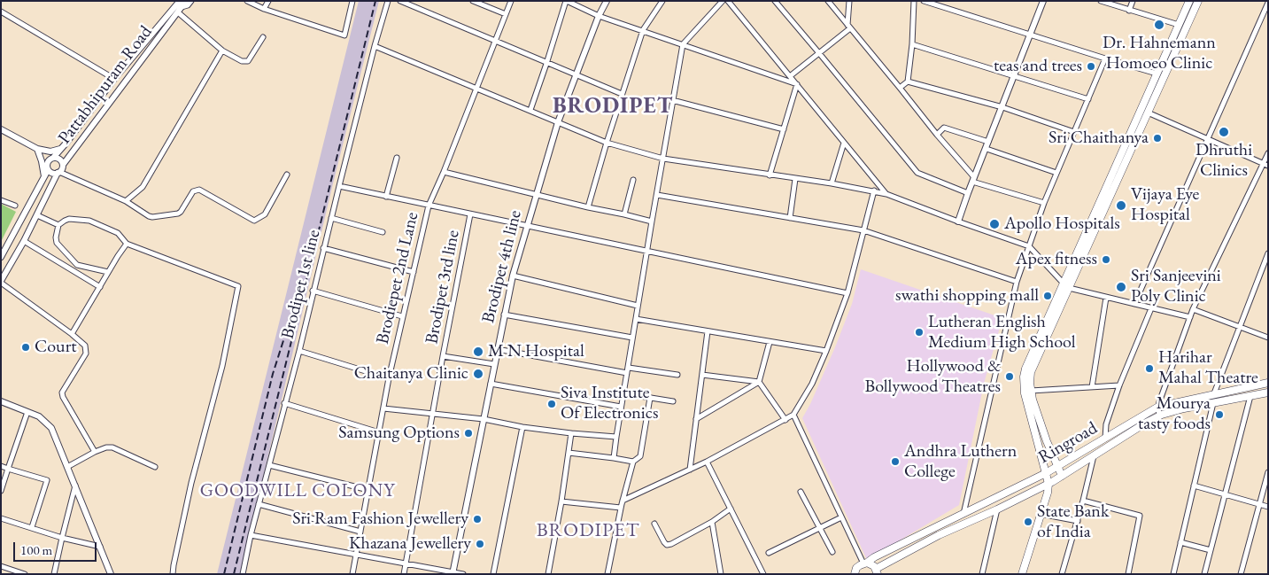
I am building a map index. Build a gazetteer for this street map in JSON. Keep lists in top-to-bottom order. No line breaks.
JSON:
{"streets":{"main road":["Ringroad"],"street":["Pattabhipuram Road","Brodipet 4th line","Brodiepet 2nd Lane","Brodipet 1st line","Brodipet 3rd line"]},"districts":["BRODIPET","GOODWILL COLONY","BRODIPET"],"places":["Dr. Hahnemann Homoeo Clinic","teas and trees","Dhruthi Clinics","Sri Chaithanya","Vijaya Eye Hospital","Apollo Hospitals","Apex fitness","Sri Sanjeevini Poly Clinic","swathi shopping mall","Lutheran English Medium High School","Court","M N Hospital","Harihar Mahal Theatre","Chaitanya Clinic","Hollywood & Bollywood Theatres","Siva Institute Of Electronics","Mourya tasty foods","Samsung Options","Andhra Luthern College","Sri Ram Fashion Jewellery","State Bank of India","Khazana Jewellery"],"scale_bar":"100 m"}
